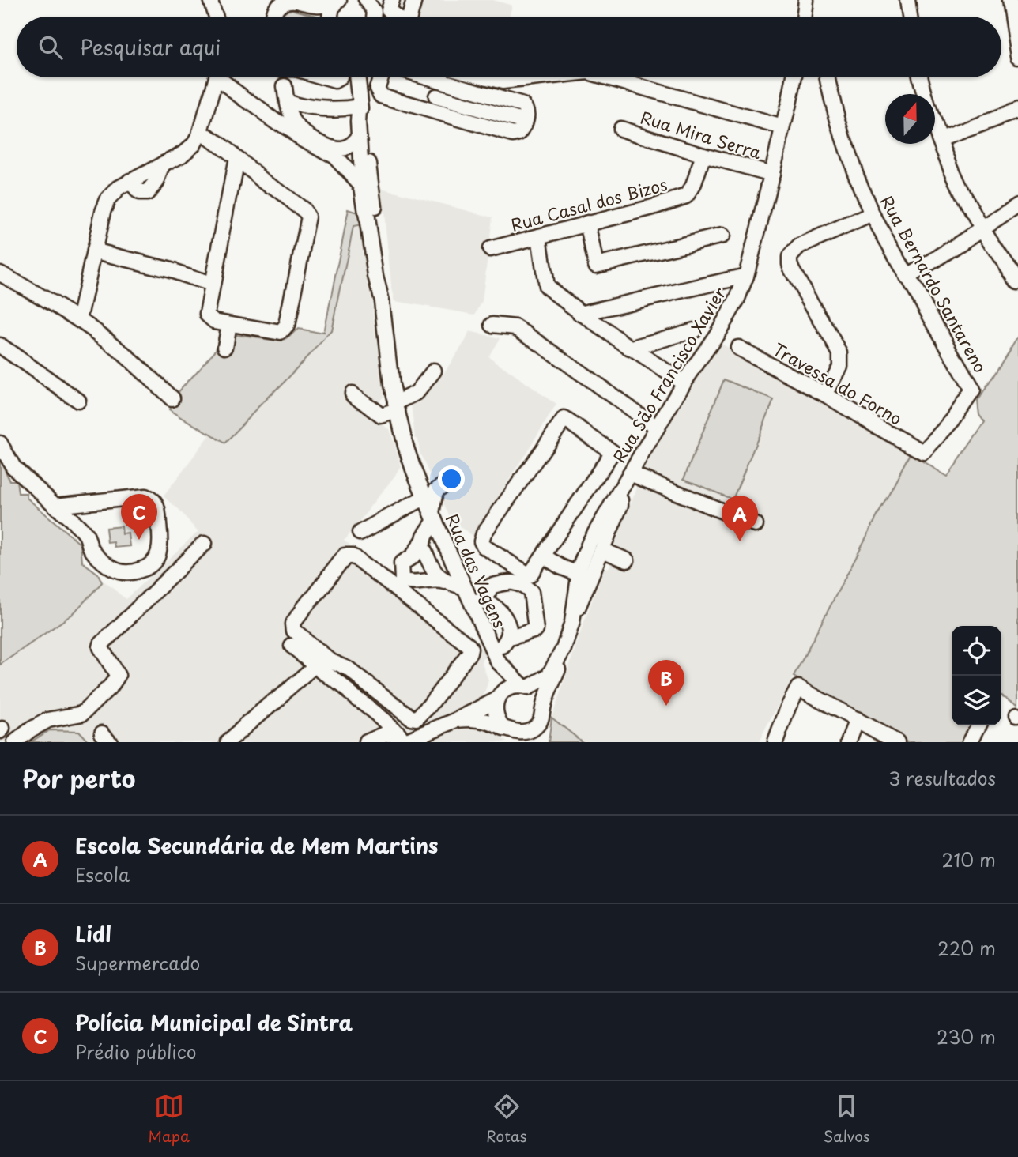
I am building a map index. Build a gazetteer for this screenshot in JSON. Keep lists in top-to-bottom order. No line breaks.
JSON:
{"streets":{"street":["Rua Mira Serra","Rua Casal dos Bizos","Rua Bernardo Santareno","Rua São Francisco Xavier","Travessa do Forno","Rua das Vagens"]},"crossings":[["Rua Mira Serra","Rua Casal dos Bizos"],["Rua Mira Serra","Rua São Francisco Xavier"],["Rua Bernardo Santareno","Travessa do Forno"],["Rua São Francisco Xavier","Rua das Vagens"]],"north":"top","page":{"search":"Pesquisar aqui","pins":["C","A","B"],"heading":["Por perto","3 resultados"],"list":[{"mark":"A","name":"Escola Secundária de Mem Martins","note":"Escola","value":"210 m"},{"mark":"B","name":"Lidl","note":"Supermercado","value":"220 m"},{"mark":"C","name":"Polícia Municipal de Sintra","note":"Prédio público","value":"230 m"}],"nav":["Mapa","Rotas","Salvos"]}}
